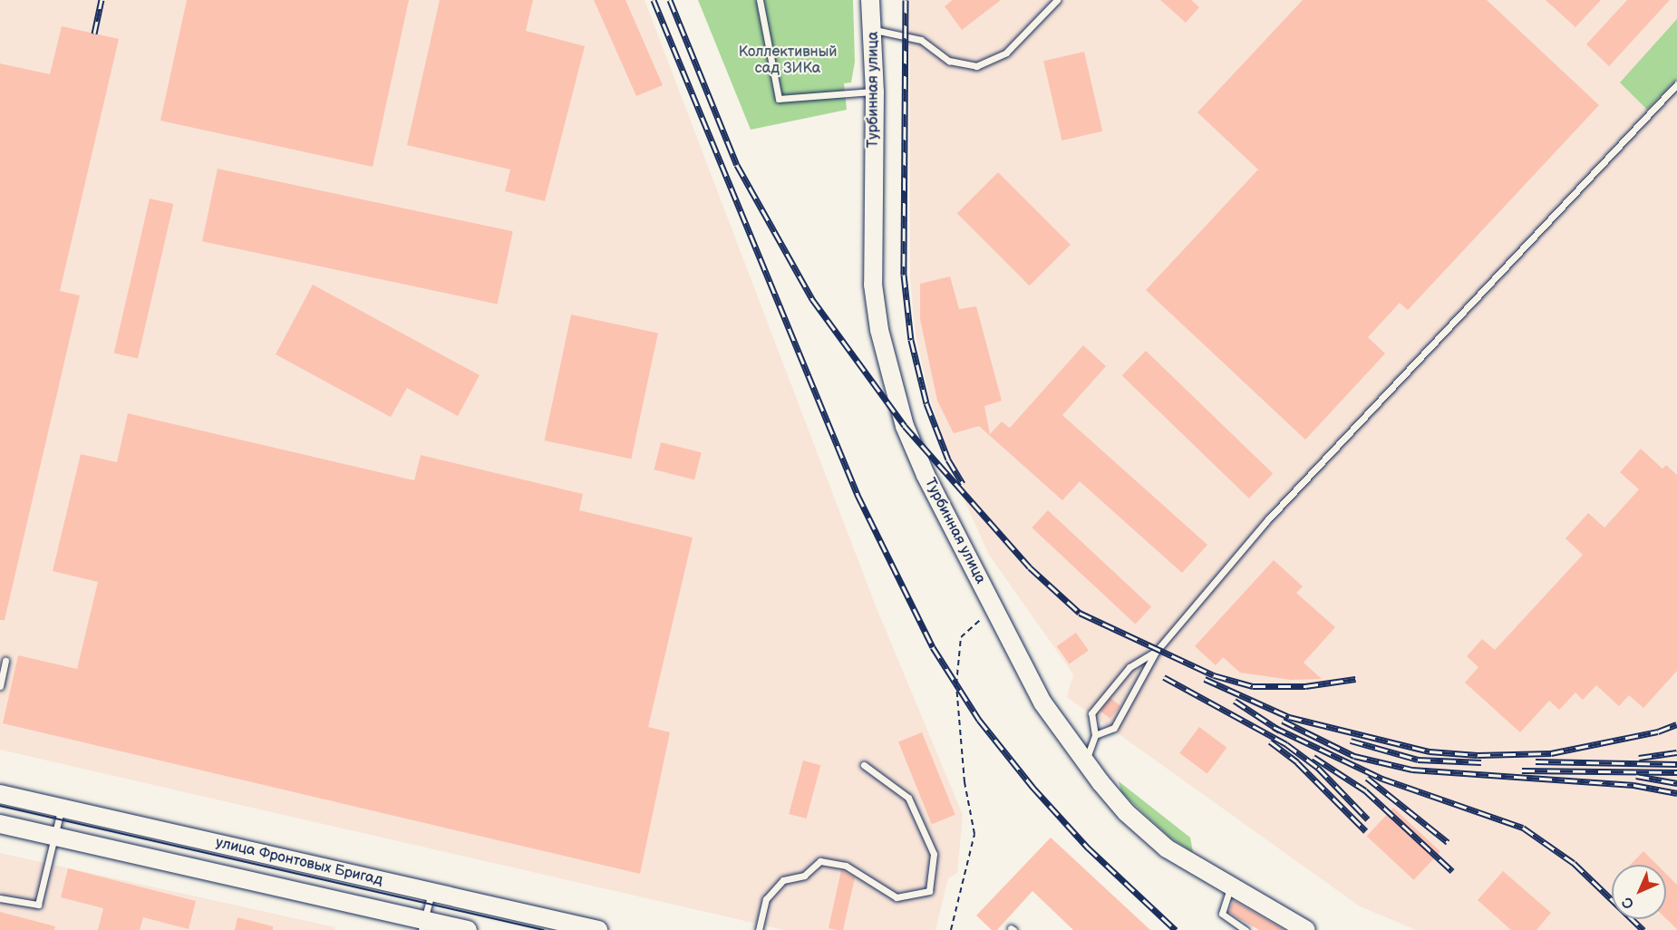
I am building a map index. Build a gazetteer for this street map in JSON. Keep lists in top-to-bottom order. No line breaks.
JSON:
{"streets":{"main road":["Турбинная улица","улица Фронтовых Бригад"]},"parks":["Коллективный сад ЗИКа"],"north":"bottom left"}
